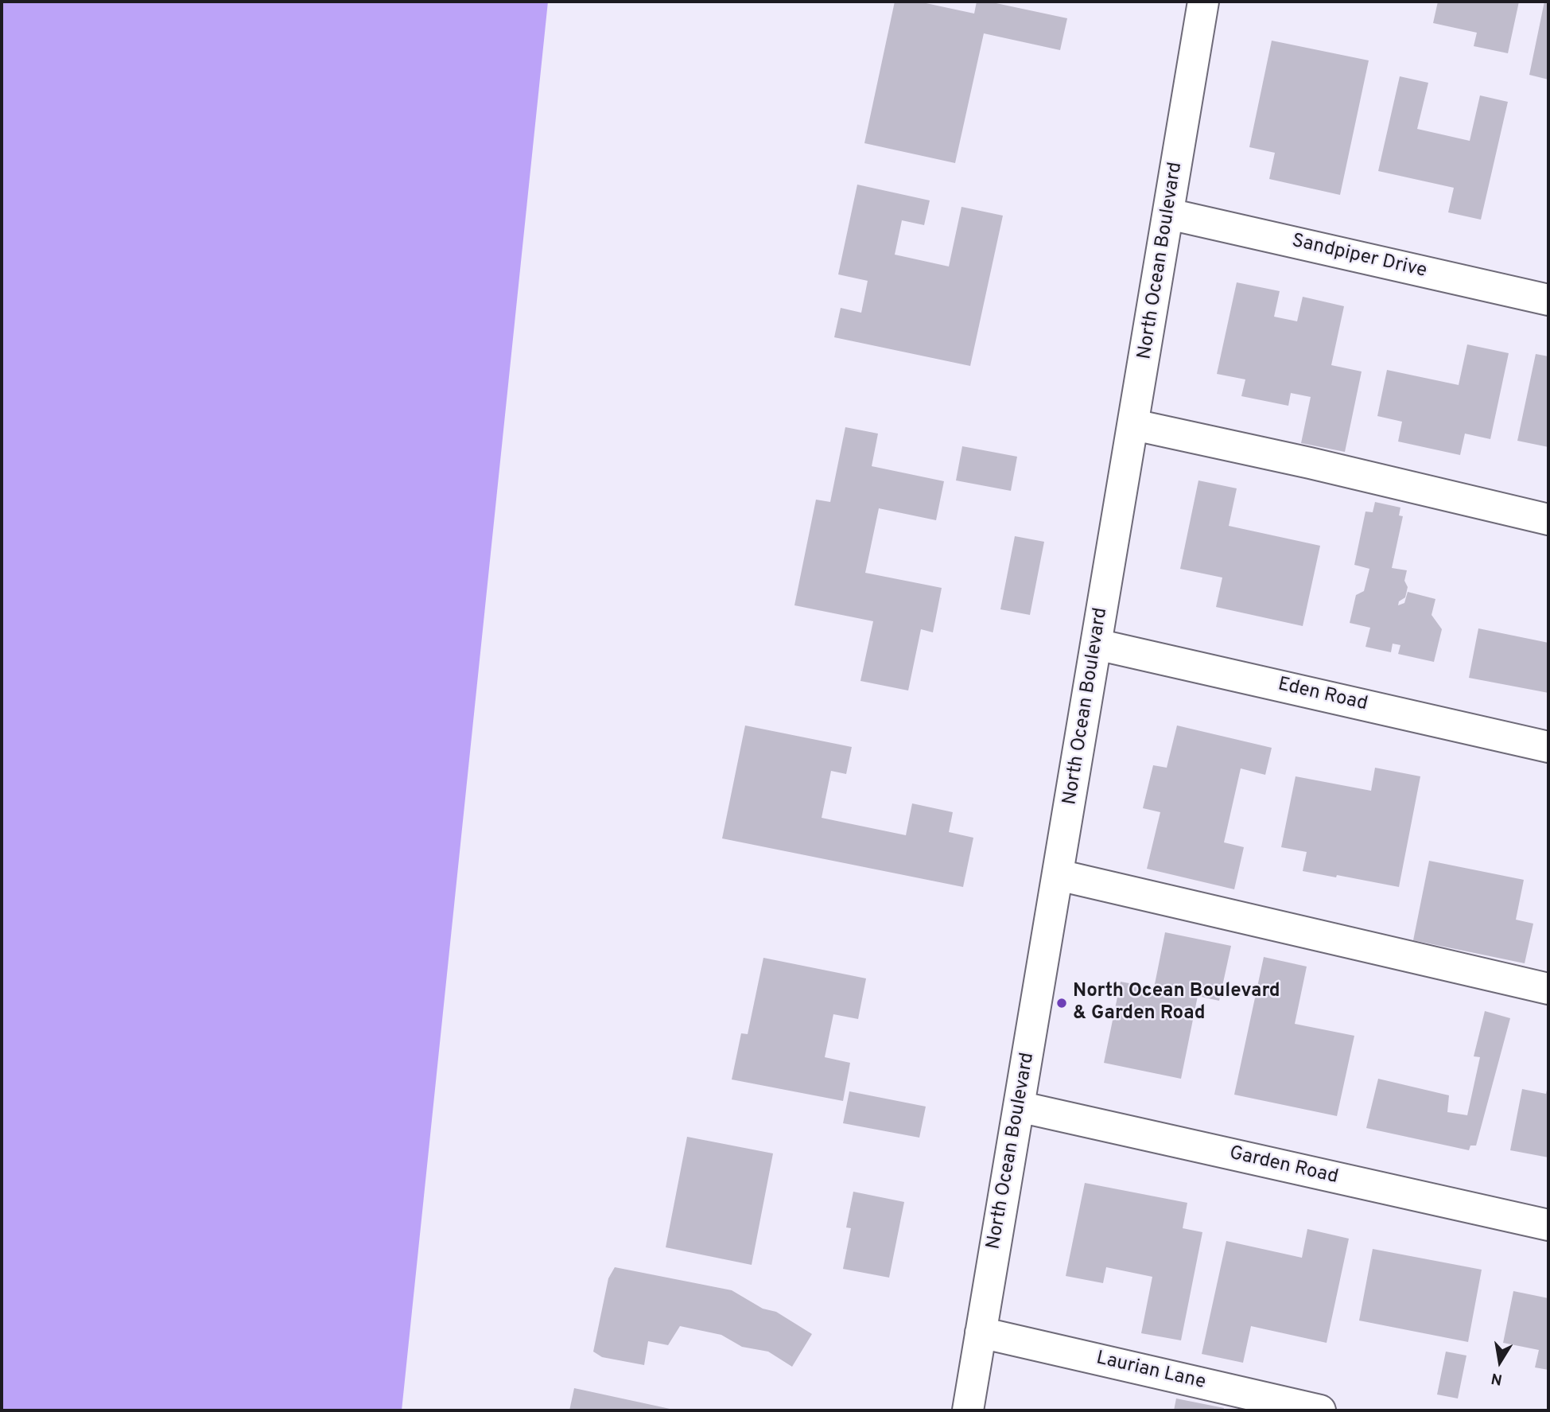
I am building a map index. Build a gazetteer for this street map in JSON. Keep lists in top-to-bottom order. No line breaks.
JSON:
{"streets":{"street":["Sandpiper Drive","North Ocean Boulevard","Eden Road","Garden Road","Laurian Lane"]},"crossings":[["Sandpiper Drive","North Ocean Boulevard"],["North Ocean Boulevard","Eden Road"],["North Ocean Boulevard","Garden Road"],["North Ocean Boulevard","Laurian Lane"]],"places":["North Ocean Boulevard & Garden Road"],"north":"bottom"}
